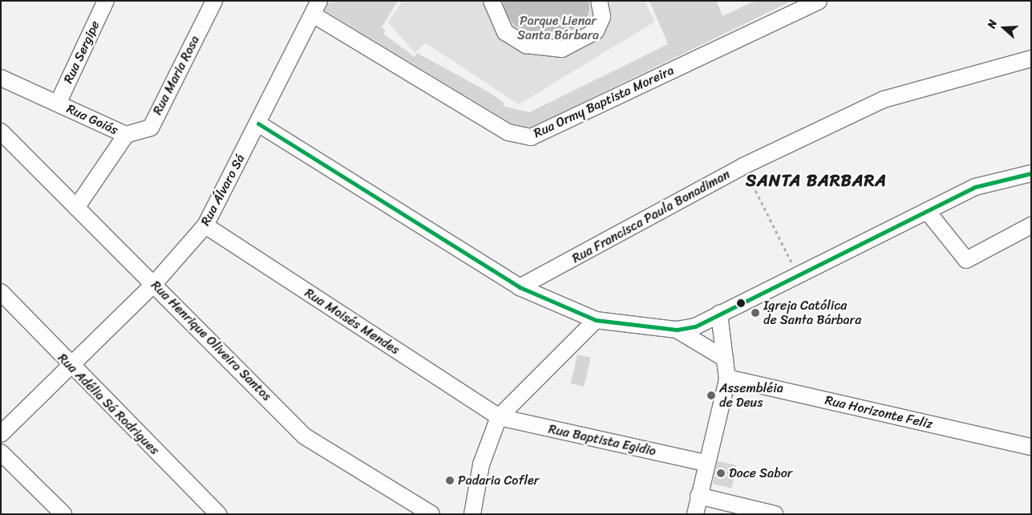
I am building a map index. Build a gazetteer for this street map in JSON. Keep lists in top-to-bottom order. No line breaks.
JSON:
{"streets":{"street":["Rua Sergipe","Rua Maria Rosa","Rua Ormy Baptista Moreira","Rua Goiás","Rua Álvaro Sá","Rua Francisca Paula Bonadiman","Rua Moisés Mendes","Rua Henrique Oliveira Santos","Rua Adélia Sá Rodrigues","Rua Horizonte Feliz","Rua Baptista Egidio"]},"crossings":[["Rua Sergipe","Rua Goiás"],["Rua Maria Rosa","Rua Goiás"],["Rua Ormy Baptista Moreira","Rua Álvaro Sá"],["Rua Goiás","Rua Henrique Oliveira Santos"],["Rua Álvaro Sá","Rua Moisés Mendes"],["Rua Álvaro Sá","Rua Henrique Oliveira Santos"],["Rua Álvaro Sá","Rua Adélia Sá Rodrigues"],["Rua Moisés Mendes","Rua Baptista Egidio"]],"districts":["SANTA BARBARA"],"parks":["Parque Lienar Santa Bárbara"],"places":["Igreja Católica de Santa Bárbara","Assembléia de Deus","Doce Sabor","Padaria Cofler"],"north":"left"}
